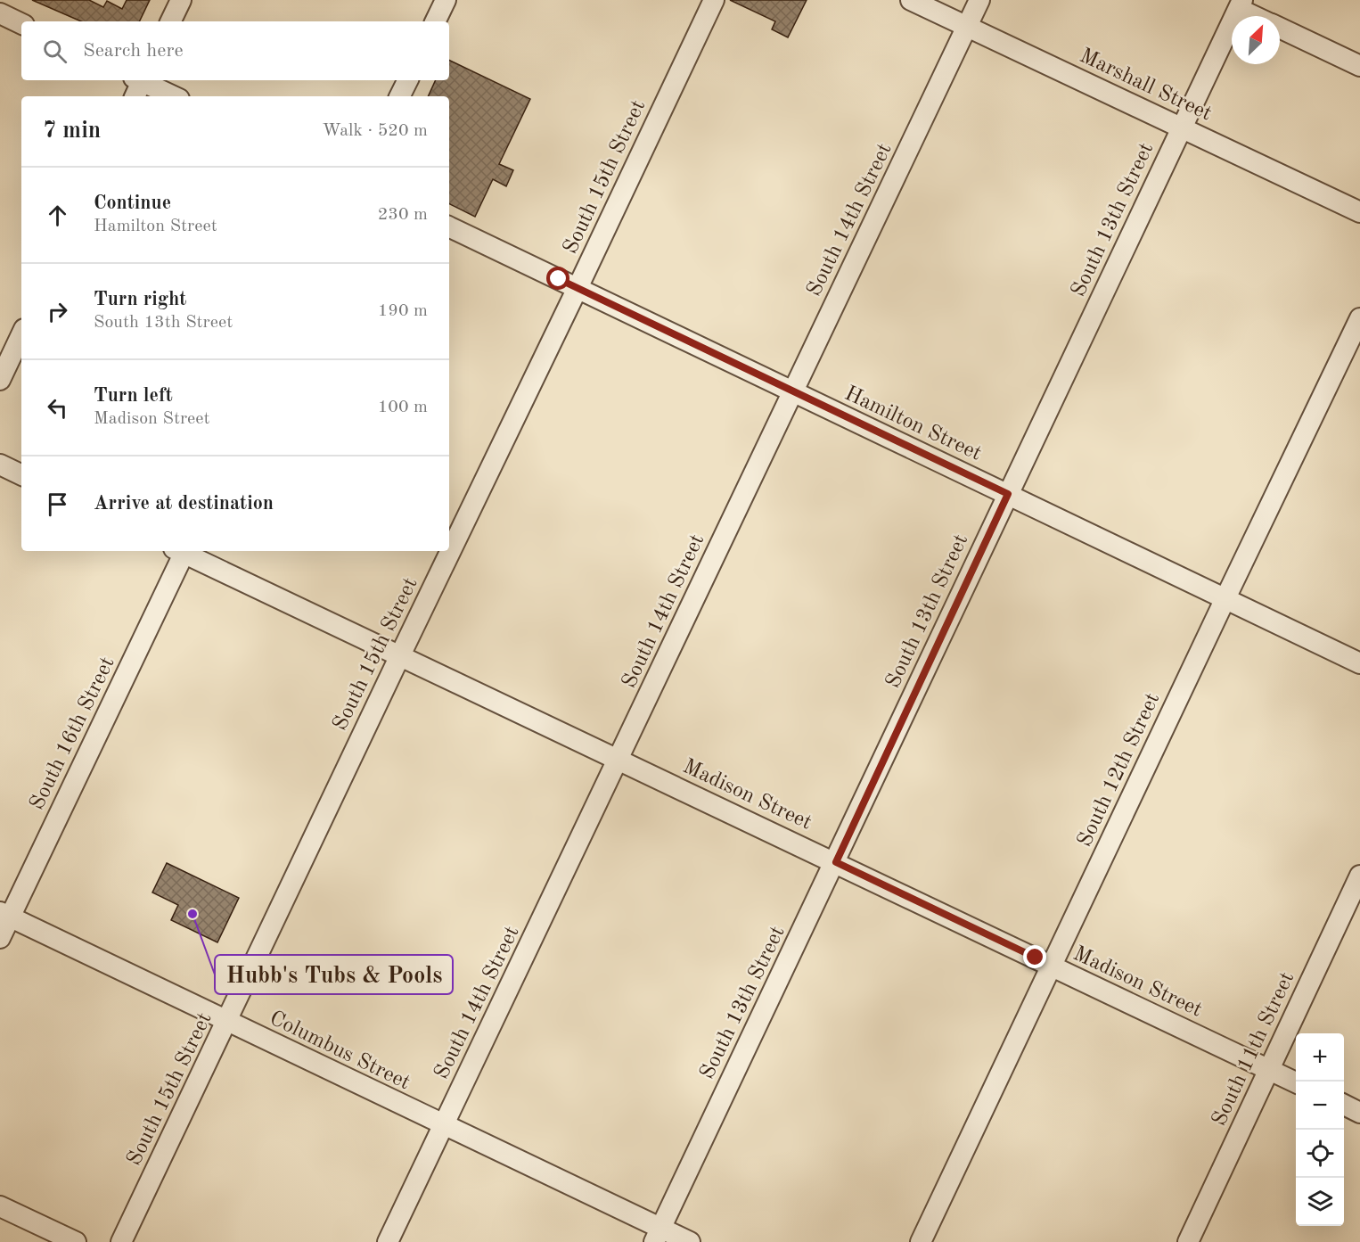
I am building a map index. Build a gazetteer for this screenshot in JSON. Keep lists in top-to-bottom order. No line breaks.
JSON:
{"streets":{"street":["Marshall Street","South 15th Street","South 14th Street","South 13th Street","Hamilton Street","South 16th Street","South 12th Street","Madison Street","South 11th Street","Columbus Street"]},"crossings":[["Marshall Street","South 14th Street"],["Marshall Street","South 13th Street"],["South 15th Street","Hamilton Street"],["South 15th Street","Madison Street"],["South 15th Street","Columbus Street"],["South 14th Street","Hamilton Street"],["South 14th Street","Madison Street"],["South 14th Street","Columbus Street"],["South 13th Street","Hamilton Street"],["South 13th Street","Madison Street"],["South 13th Street","Columbus Street"],["Hamilton Street","South 12th Street"],["South 16th Street","Columbus Street"],["South 12th Street","Madison Street"],["Madison Street","South 11th Street"]],"places":["Hubb's Tubs & Pools"],"north":"top right","page":{"search":"Search here","heading":["7 min","Walk · 520 m"],"list":[["Continue","Hamilton Street","230 m"],["Turn right","South 13th Street","190 m"],["Turn left","Madison Street","100 m"],"Arrive at destination"],"map_buttons":["+","−"]}}
